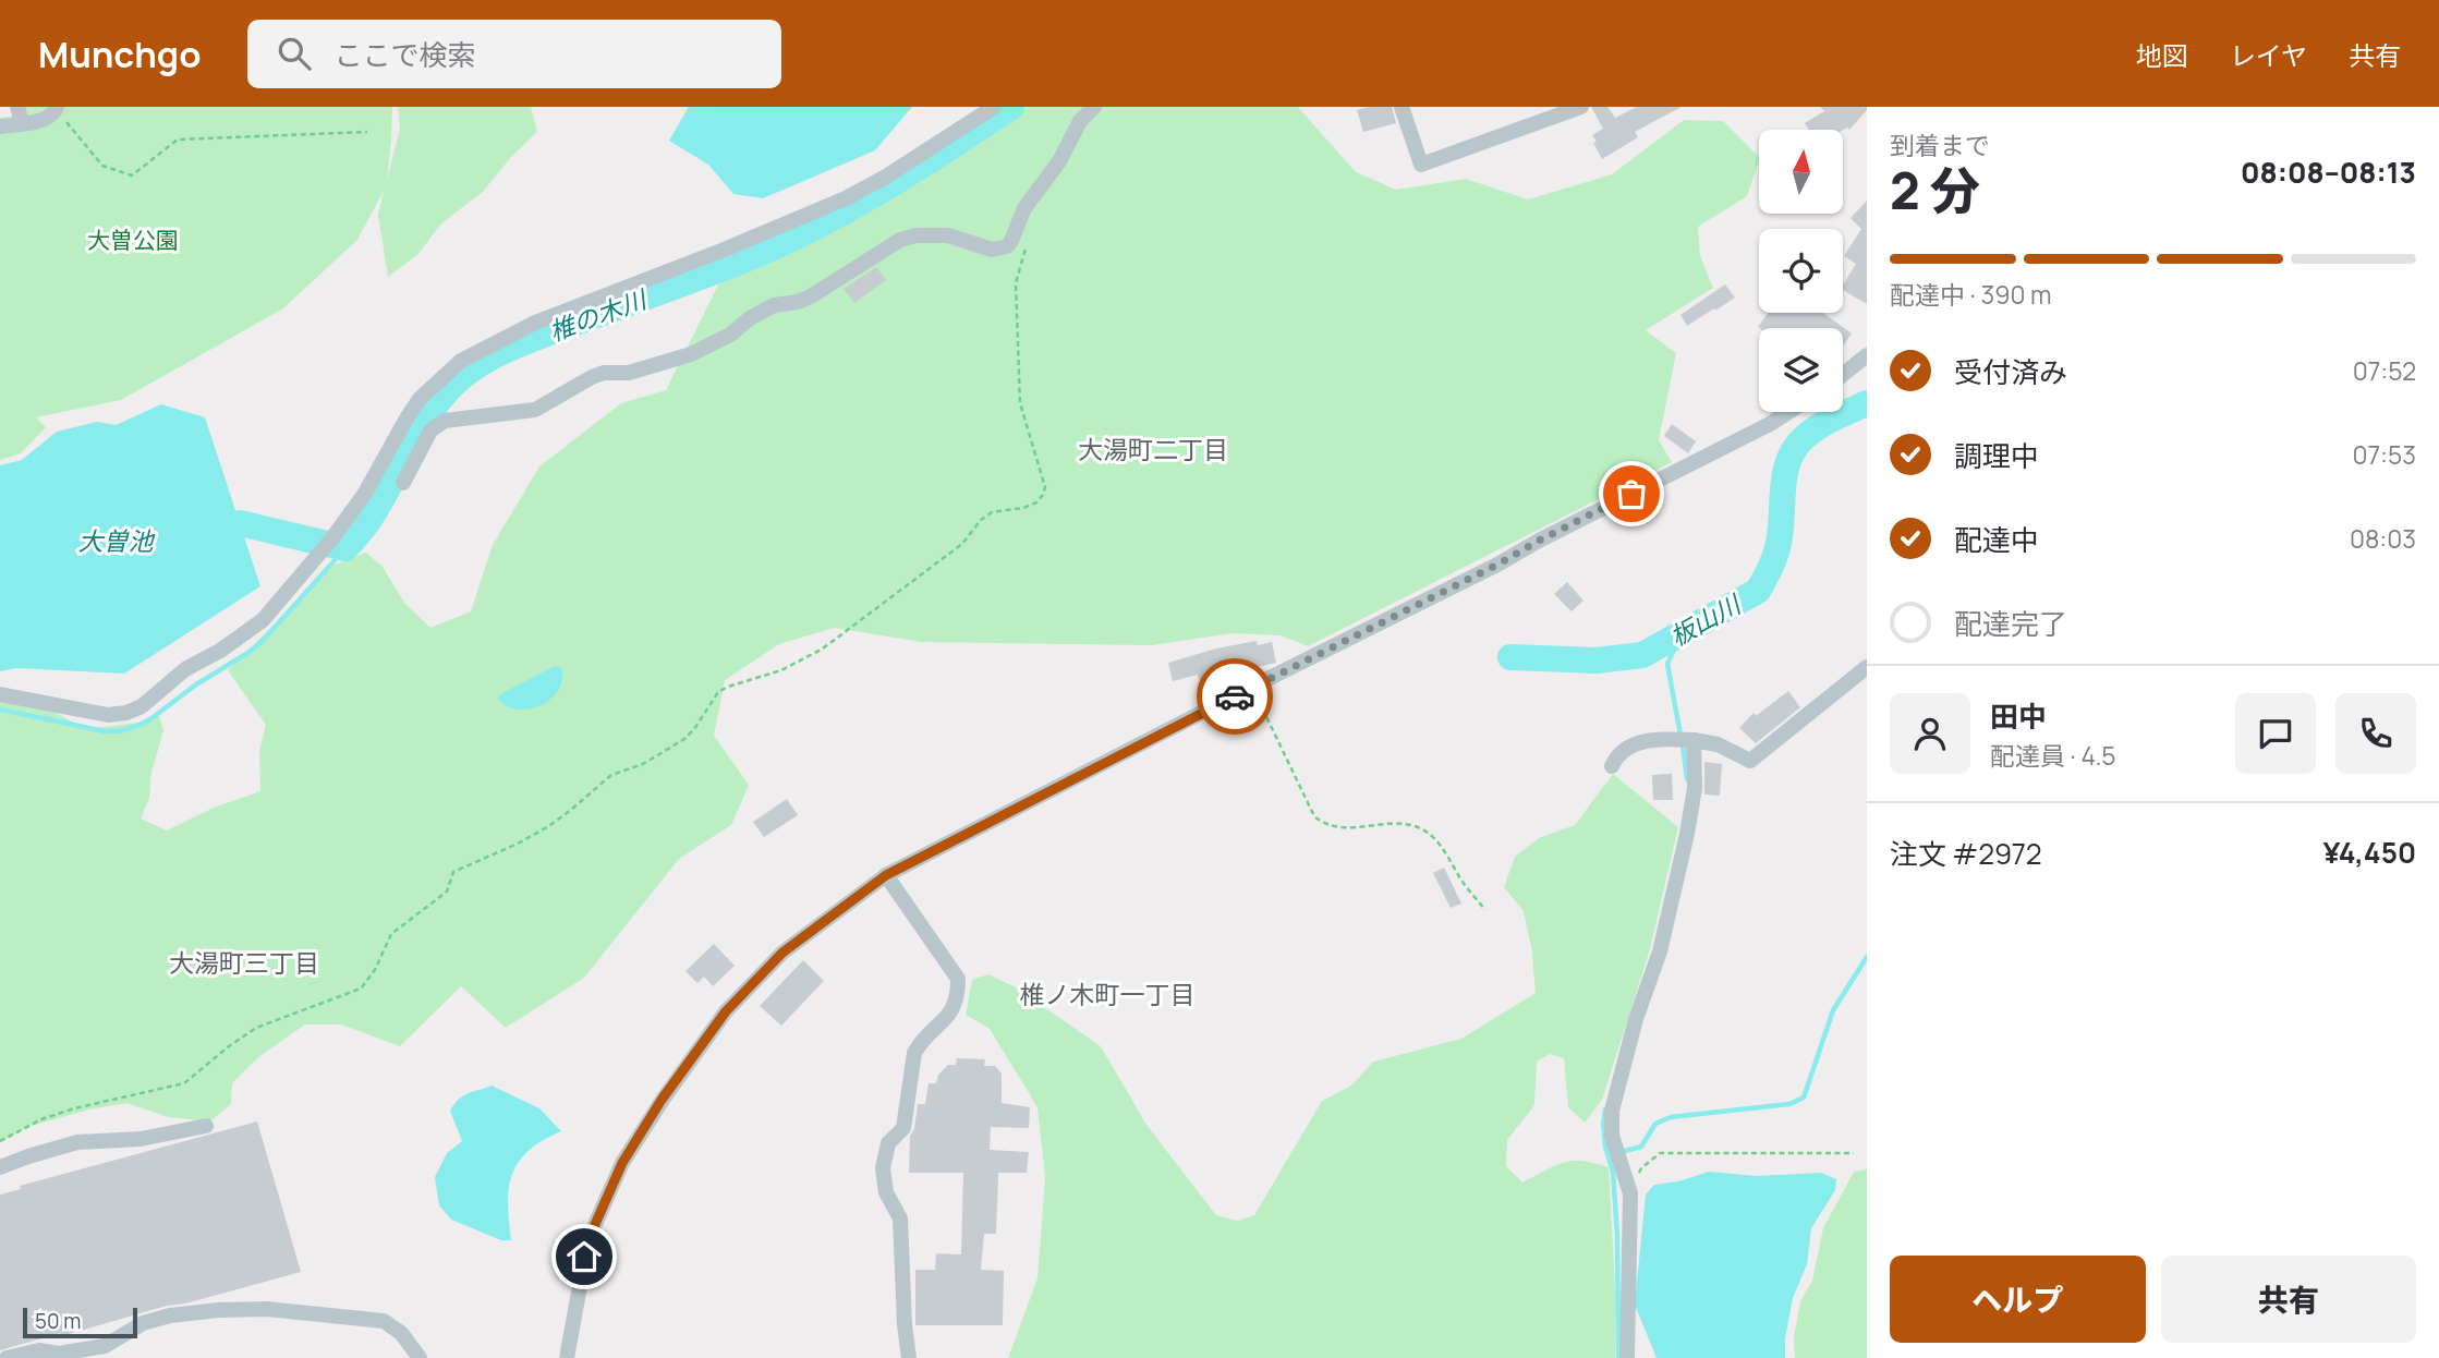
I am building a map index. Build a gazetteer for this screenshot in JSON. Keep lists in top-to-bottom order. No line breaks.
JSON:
{"districts":["大湯町二丁目","大湯町三丁目","椎ノ木町一丁目"],"water":["椎の木川","大曽池","板山川"],"parks":["大曽公園"],"scale_bar":"50 m","north":"top","page":{"header":"Munchgo","search":"ここで検索","nav":["地図","レイヤ","共有"],"heading":["2 分","到着まで","08:08–08:13"],"panel":["田中","配達員 · 4.5","注文 #2972","¥4,450"],"bar":"配達中 · 390 m","list":[["受付済み","07:52"],["調理中","07:53"],["配達中","08:03"],"配達完了"],"buttons":["ヘルプ","共有"],"scale":"50 m"}}
